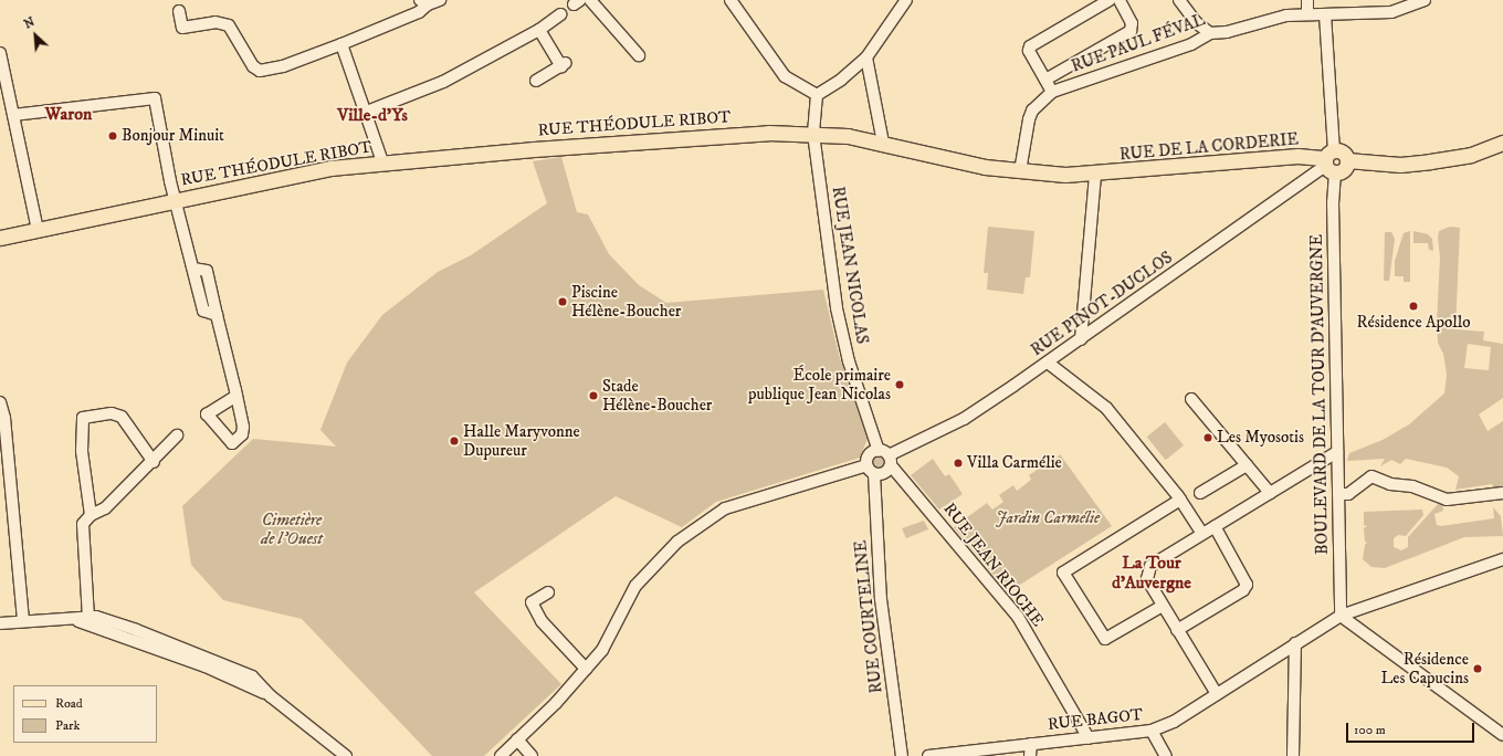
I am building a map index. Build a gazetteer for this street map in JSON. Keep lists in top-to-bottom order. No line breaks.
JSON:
{"streets":{"main road":["RUE THÉODULE RIBOT","RUE DE LA CORDERIE"],"street":["RUE PAUL FÉVAL","RUE JEAN NICOLAS","RUE PINOT-DUCLOS","BOULEVARD DE LA TOUR D'AUVERGNE","RUE JEAN RIOCHE","RUE COURTELINE","RUE BAGOT"]},"crossings":[["RUE PAUL FÉVAL","RUE THÉODULE RIBOT"],["RUE PAUL FÉVAL","BOULEVARD DE LA TOUR D'AUVERGNE"],["RUE THÉODULE RIBOT","RUE DE LA CORDERIE"],["RUE THÉODULE RIBOT","RUE JEAN NICOLAS"],["RUE DE LA CORDERIE","RUE PINOT-DUCLOS"],["RUE DE LA CORDERIE","BOULEVARD DE LA TOUR D'AUVERGNE"],["RUE JEAN NICOLAS","RUE PINOT-DUCLOS"],["RUE JEAN NICOLAS","RUE JEAN RIOCHE"],["RUE PINOT-DUCLOS","BOULEVARD DE LA TOUR D'AUVERGNE"],["RUE PINOT-DUCLOS","RUE JEAN RIOCHE"],["RUE PINOT-DUCLOS","RUE COURTELINE"],["BOULEVARD DE LA TOUR D'AUVERGNE","RUE BAGOT"],["RUE JEAN RIOCHE","RUE BAGOT"]],"districts":["Waron","Ville-d'Ys","La Tour d'Auvergne"],"parks":["Jardin Carmélie","Cimetière de l'Ouest"],"places":["Bonjour Minuit","Piscine Hélène-Boucher","Résidence Apollo","École primaire publique Jean Nicolas","Stade Hélène-Boucher","Les Myosotis","Halle Maryvonne Dupureur","Villa Carmélie","Résidence Les Capucins"],"legend":["Road","Park"],"scale_bar":"100 m","north":"top left"}
